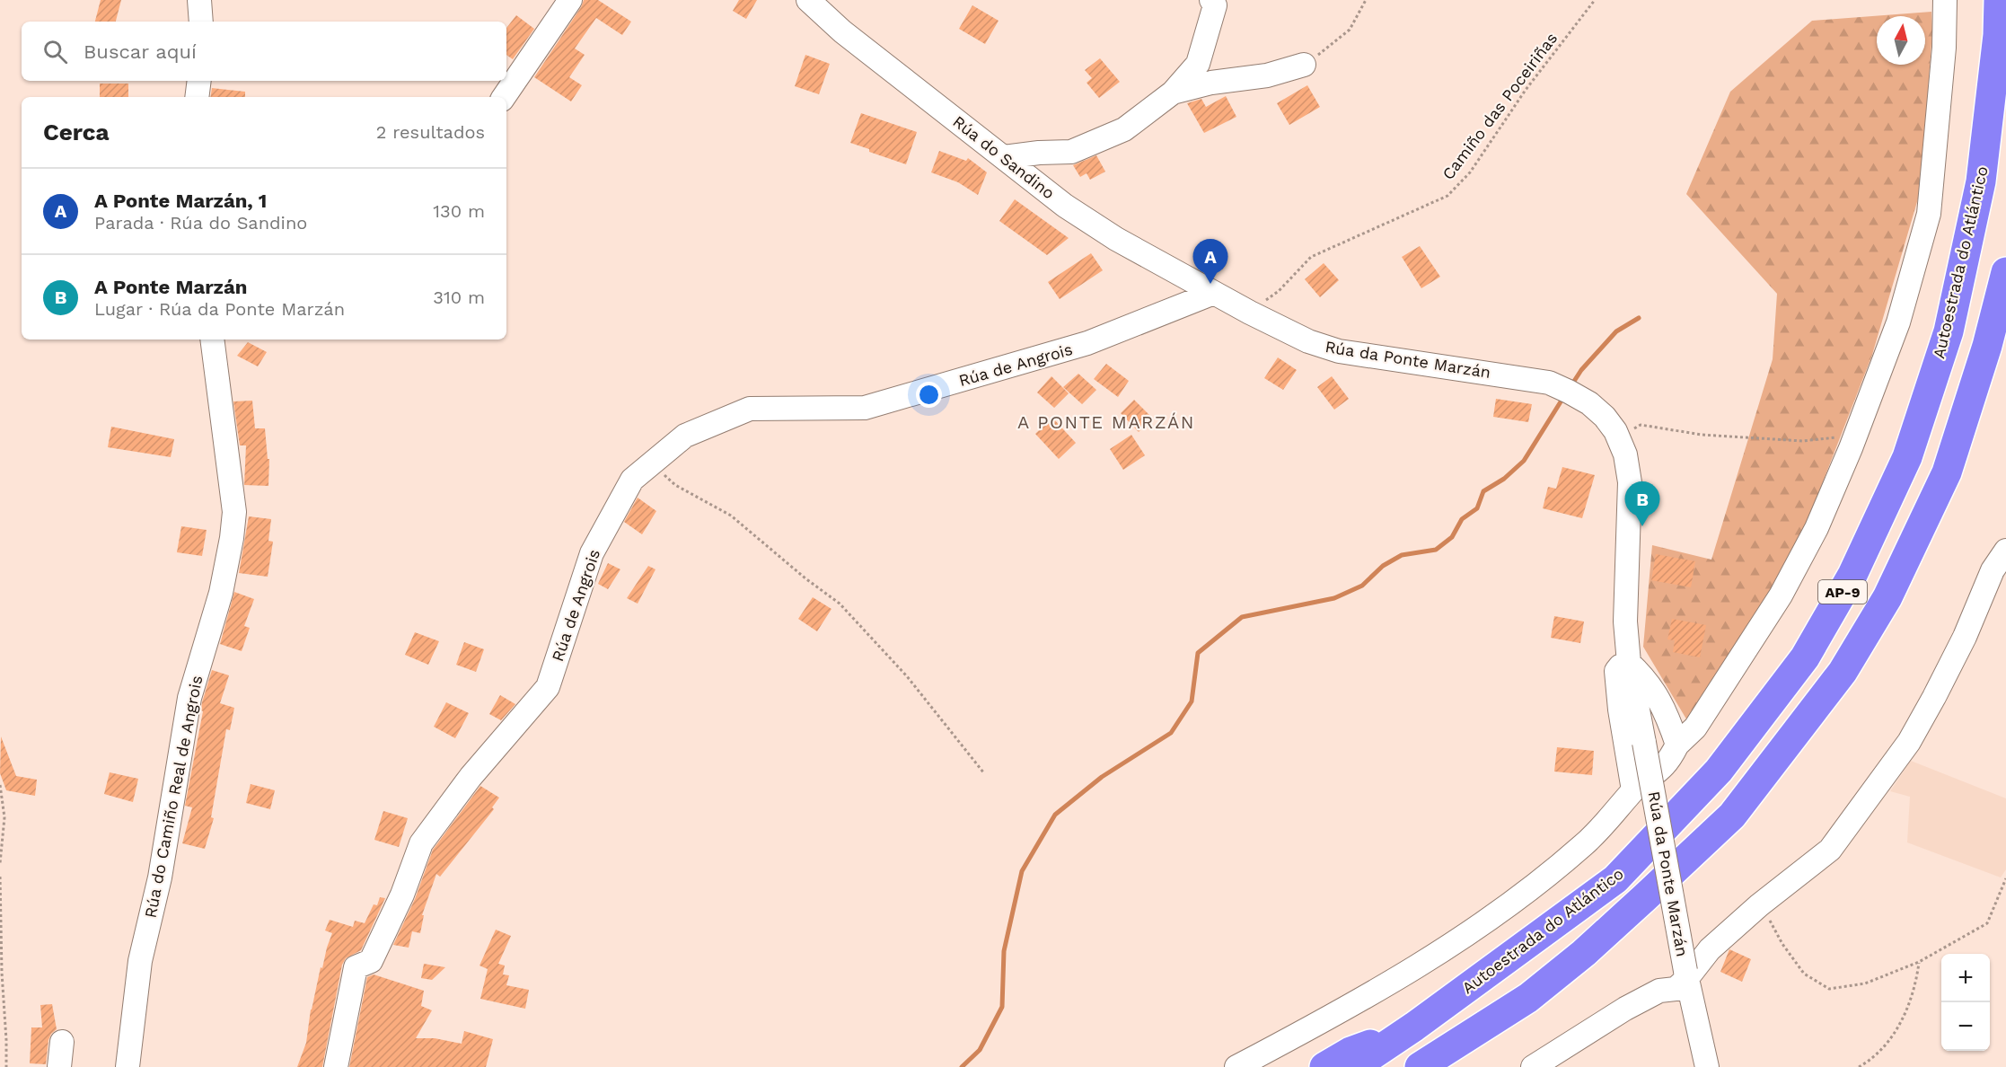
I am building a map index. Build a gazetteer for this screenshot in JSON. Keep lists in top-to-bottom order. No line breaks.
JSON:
{"streets":{"highway":["Autoestrada do Atlántico","AP-9"],"street":["Rúa do Sandino","Rúa da Ponte Marzán","Rúa de Angrois","Rúa do Camiño Real de Angrois"],"path":["Camiño das Poceiriñas"]},"crossings":[["Camiño das Poceiriñas","Rúa da Ponte Marzán"],["Rúa do Sandino","Rúa da Ponte Marzán"],["Rúa do Sandino","Rúa de Angrois"],["Rúa da Ponte Marzán","Rúa de Angrois"]],"districts":["A PONTE MARZÁN"],"north":"top","page":{"search":"Buscar aquí","heading":["Cerca","2 resultados"],"list":[{"mark":"A","name":"A Ponte Marzán, 1","note":"Parada · Rúa do Sandino","value":"130 m"},{"mark":"B","name":"A Ponte Marzán","note":"Lugar · Rúa da Ponte Marzán","value":"310 m"}],"pins":["A","B"],"map_buttons":["+","−"]}}
